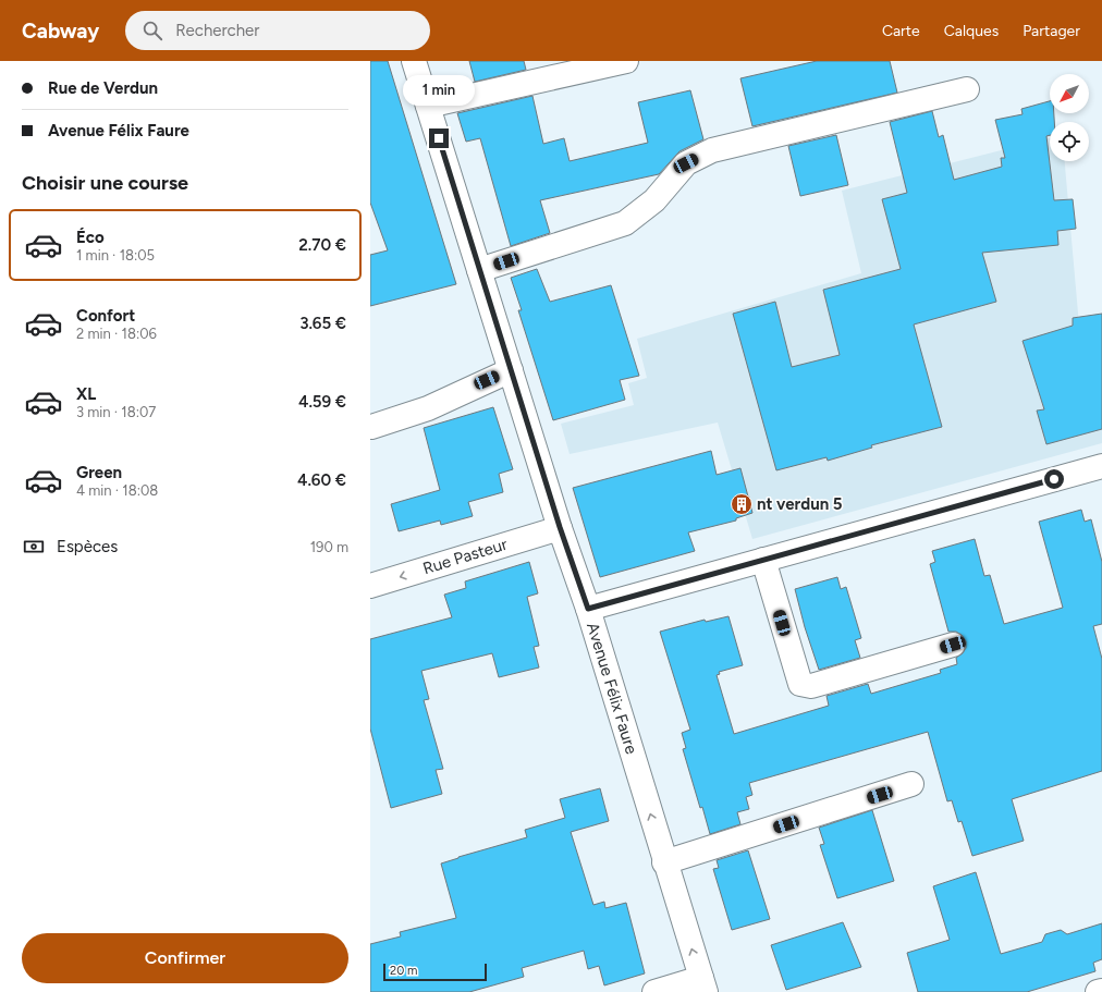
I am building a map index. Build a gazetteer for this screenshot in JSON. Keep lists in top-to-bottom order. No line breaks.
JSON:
{"streets":{"street":["Rue Pasteur","Avenue Félix Faure"]},"crossings":[["Rue Pasteur","Avenue Félix Faure"]],"one_way":["Avenue Félix Faure"],"places":{"building":["nt verdun 5"]},"scale_bar":"20 m","north":"bottom left","page":{"header":"Cabway","search":"Rechercher","nav":["Carte","Calques","Partager"],"banner":["Rue de Verdun","Avenue Félix Faure"],"bubble":"1 min","heading":"Choisir une course","list":[{"name":"Éco","note":"1 min · 18:05","value":"2.70 €"},{"name":"Confort","note":"2 min · 18:06","value":"3.65 €"},{"name":"XL","note":"3 min · 18:07","value":"4.59 €"},{"name":"Green","note":"4 min · 18:08","value":"4.60 €"}],"pay":["Espèces","190 m"],"buttons":"Confirmer","scale":"20 m"}}
